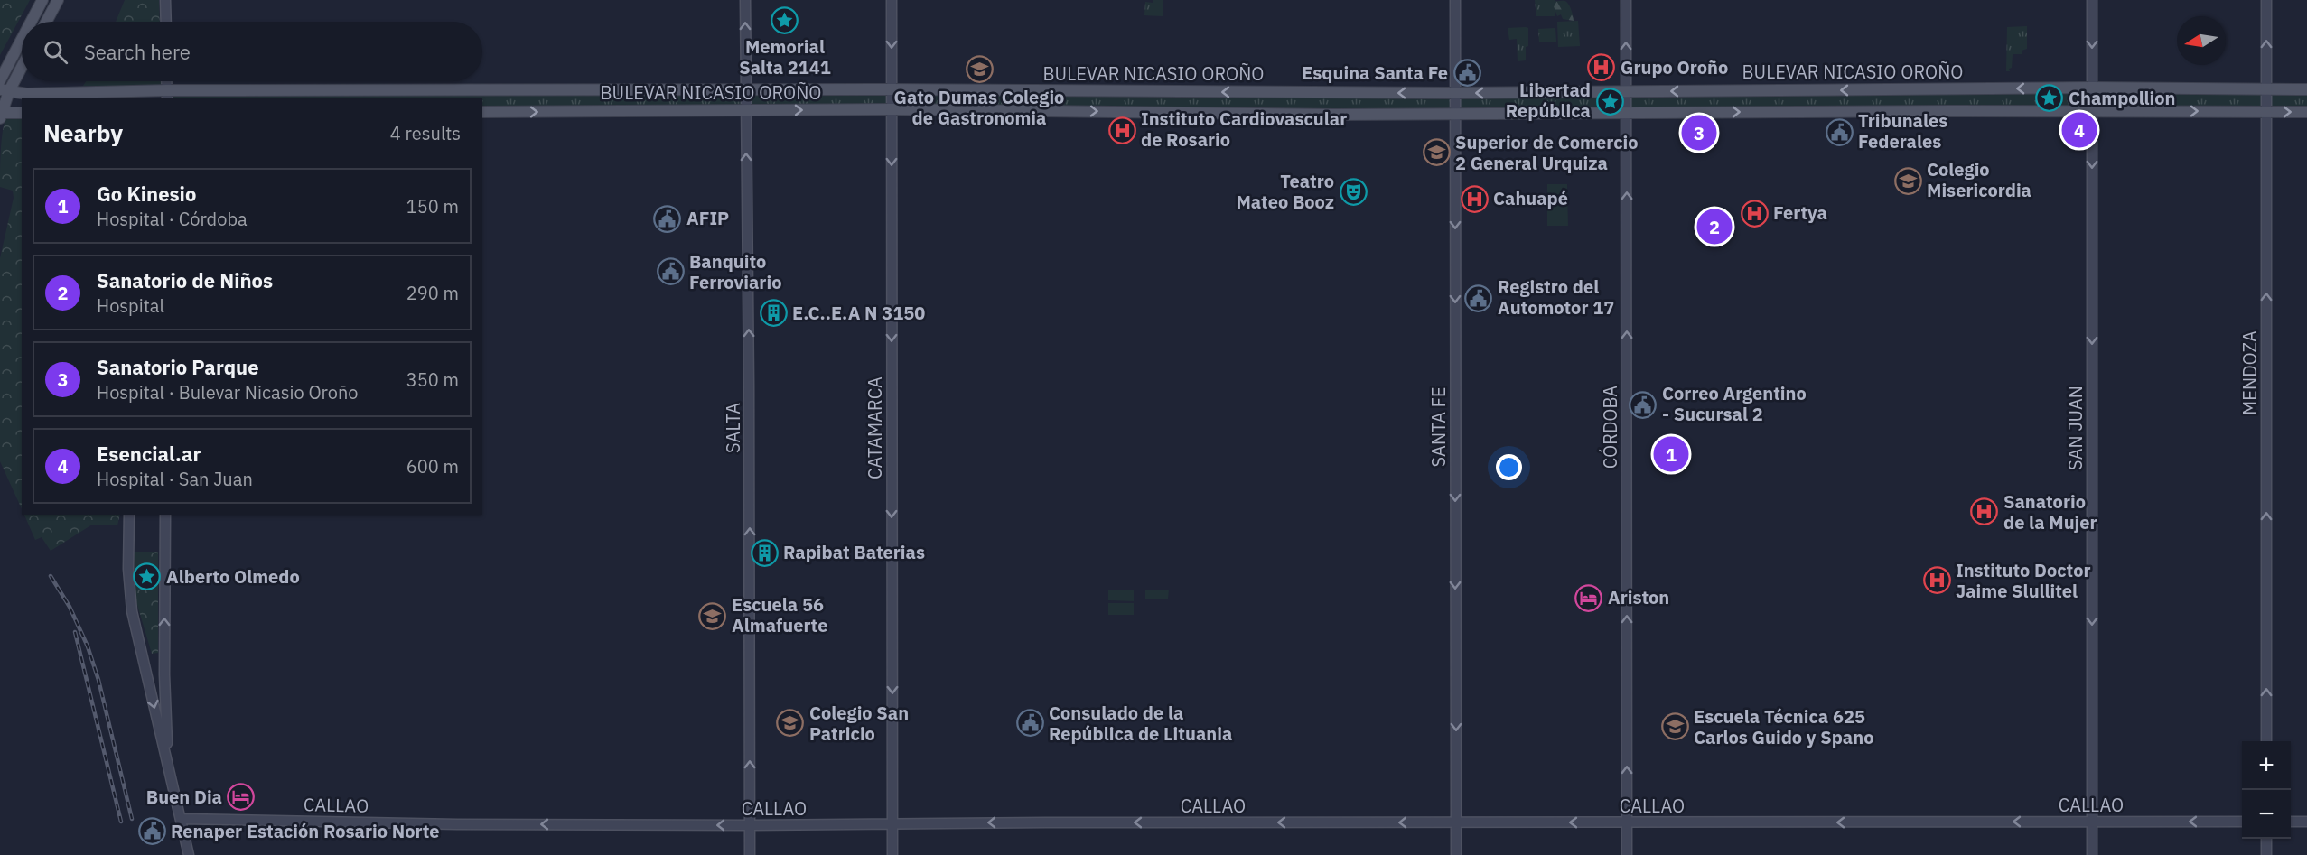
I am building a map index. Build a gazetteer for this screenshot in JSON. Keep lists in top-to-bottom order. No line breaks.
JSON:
{"streets":{"main road":["BULEVAR NICASIO OROÑO","MENDOZA","SANTA FE","CÓRDOBA","SALTA","CATAMARCA","SAN JUAN","CALLAO"]},"crossings":[["BULEVAR NICASIO OROÑO","MENDOZA"],["BULEVAR NICASIO OROÑO","SANTA FE"],["BULEVAR NICASIO OROÑO","CÓRDOBA"],["BULEVAR NICASIO OROÑO","SALTA"],["BULEVAR NICASIO OROÑO","CATAMARCA"],["BULEVAR NICASIO OROÑO","SAN JUAN"],["SANTA FE","CALLAO"],["CÓRDOBA","CALLAO"],["SALTA","CALLAO"],["CATAMARCA","CALLAO"],["SAN JUAN","CALLAO"]],"one_way":["MENDOZA","SANTA FE","CÓRDOBA","SALTA","CATAMARCA","SAN JUAN","CALLAO"],"places":{"place":["Memorial Salta 2141","Champollion","Libertad República","Alberto Olmedo"],"hospital":["Grupo Oroño","Instituto Cardiovascular de Rosario","Cahuapé","Fertya","Sanatorio de la Mujer","Instituto Doctor Jaime Slullitel"],"school or university":["Gato Dumas Colegio de Gastronomia","Superior de Comercio 2 General Urquiza","Colegio Misericordia","Escuela 56 Almafuerte","Colegio San Patricio","Escuela Técnica 625 Carlos Guido y Spano"],"public building":["Esquina Santa Fe","Tribunales Federales","AFIP","Banquito Ferroviario","Registro del Automotor 17","Correo Argentino - Sucursal 2","Consulado de la República de Lituania","Renaper Estación Rosario Norte"],"theatre":["Teatro Mateo Booz"],"building":["E.C..E.A N 3150","Rapibat Baterias"],"hotel":["Ariston","Buen Dia"]},"north":"left","page":{"search":"Search here","heading":["Nearby","4 results"],"pins":["4","3","2","1"],"list":[{"mark":"1","name":"Go Kinesio","note":"Hospital · Córdoba","value":"150 m"},{"mark":"2","name":"Sanatorio de Niños","note":"Hospital","value":"290 m"},{"mark":"3","name":"Sanatorio Parque","note":"Hospital · Bulevar Nicasio Oroño","value":"350 m"},{"mark":"4","name":"Esencial.ar","note":"Hospital · San Juan","value":"600 m"}],"map_buttons":["+","−"]}}
